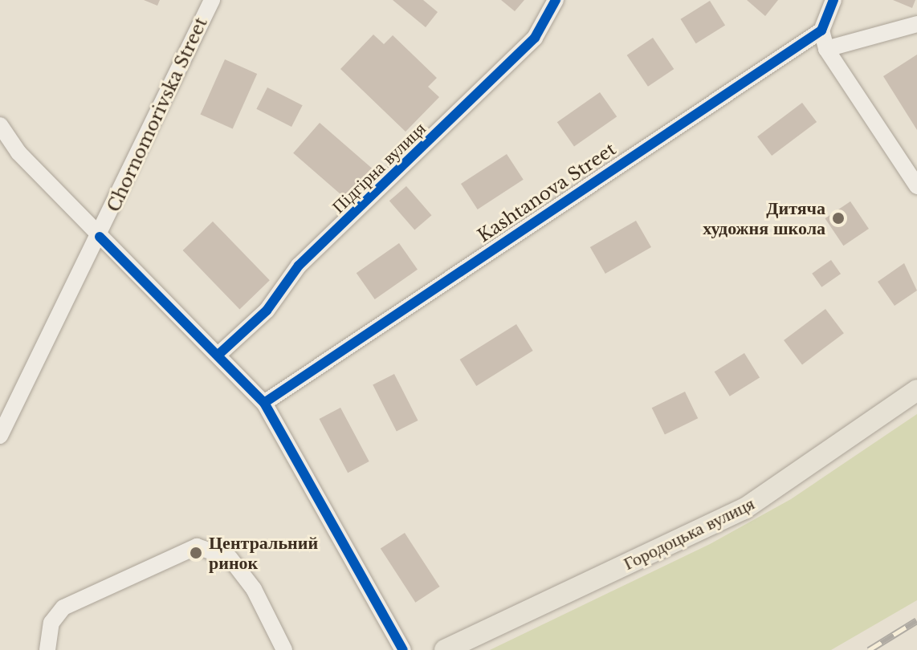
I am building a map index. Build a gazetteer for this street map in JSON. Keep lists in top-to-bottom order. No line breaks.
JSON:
{"streets":{"main road":["Городоцька вулиця"],"street":["Chornomorivska Street","Підгірна вулиця","Kashtanova Street"]},"places":["Дитяча художня школа","Центральний ринок"]}
